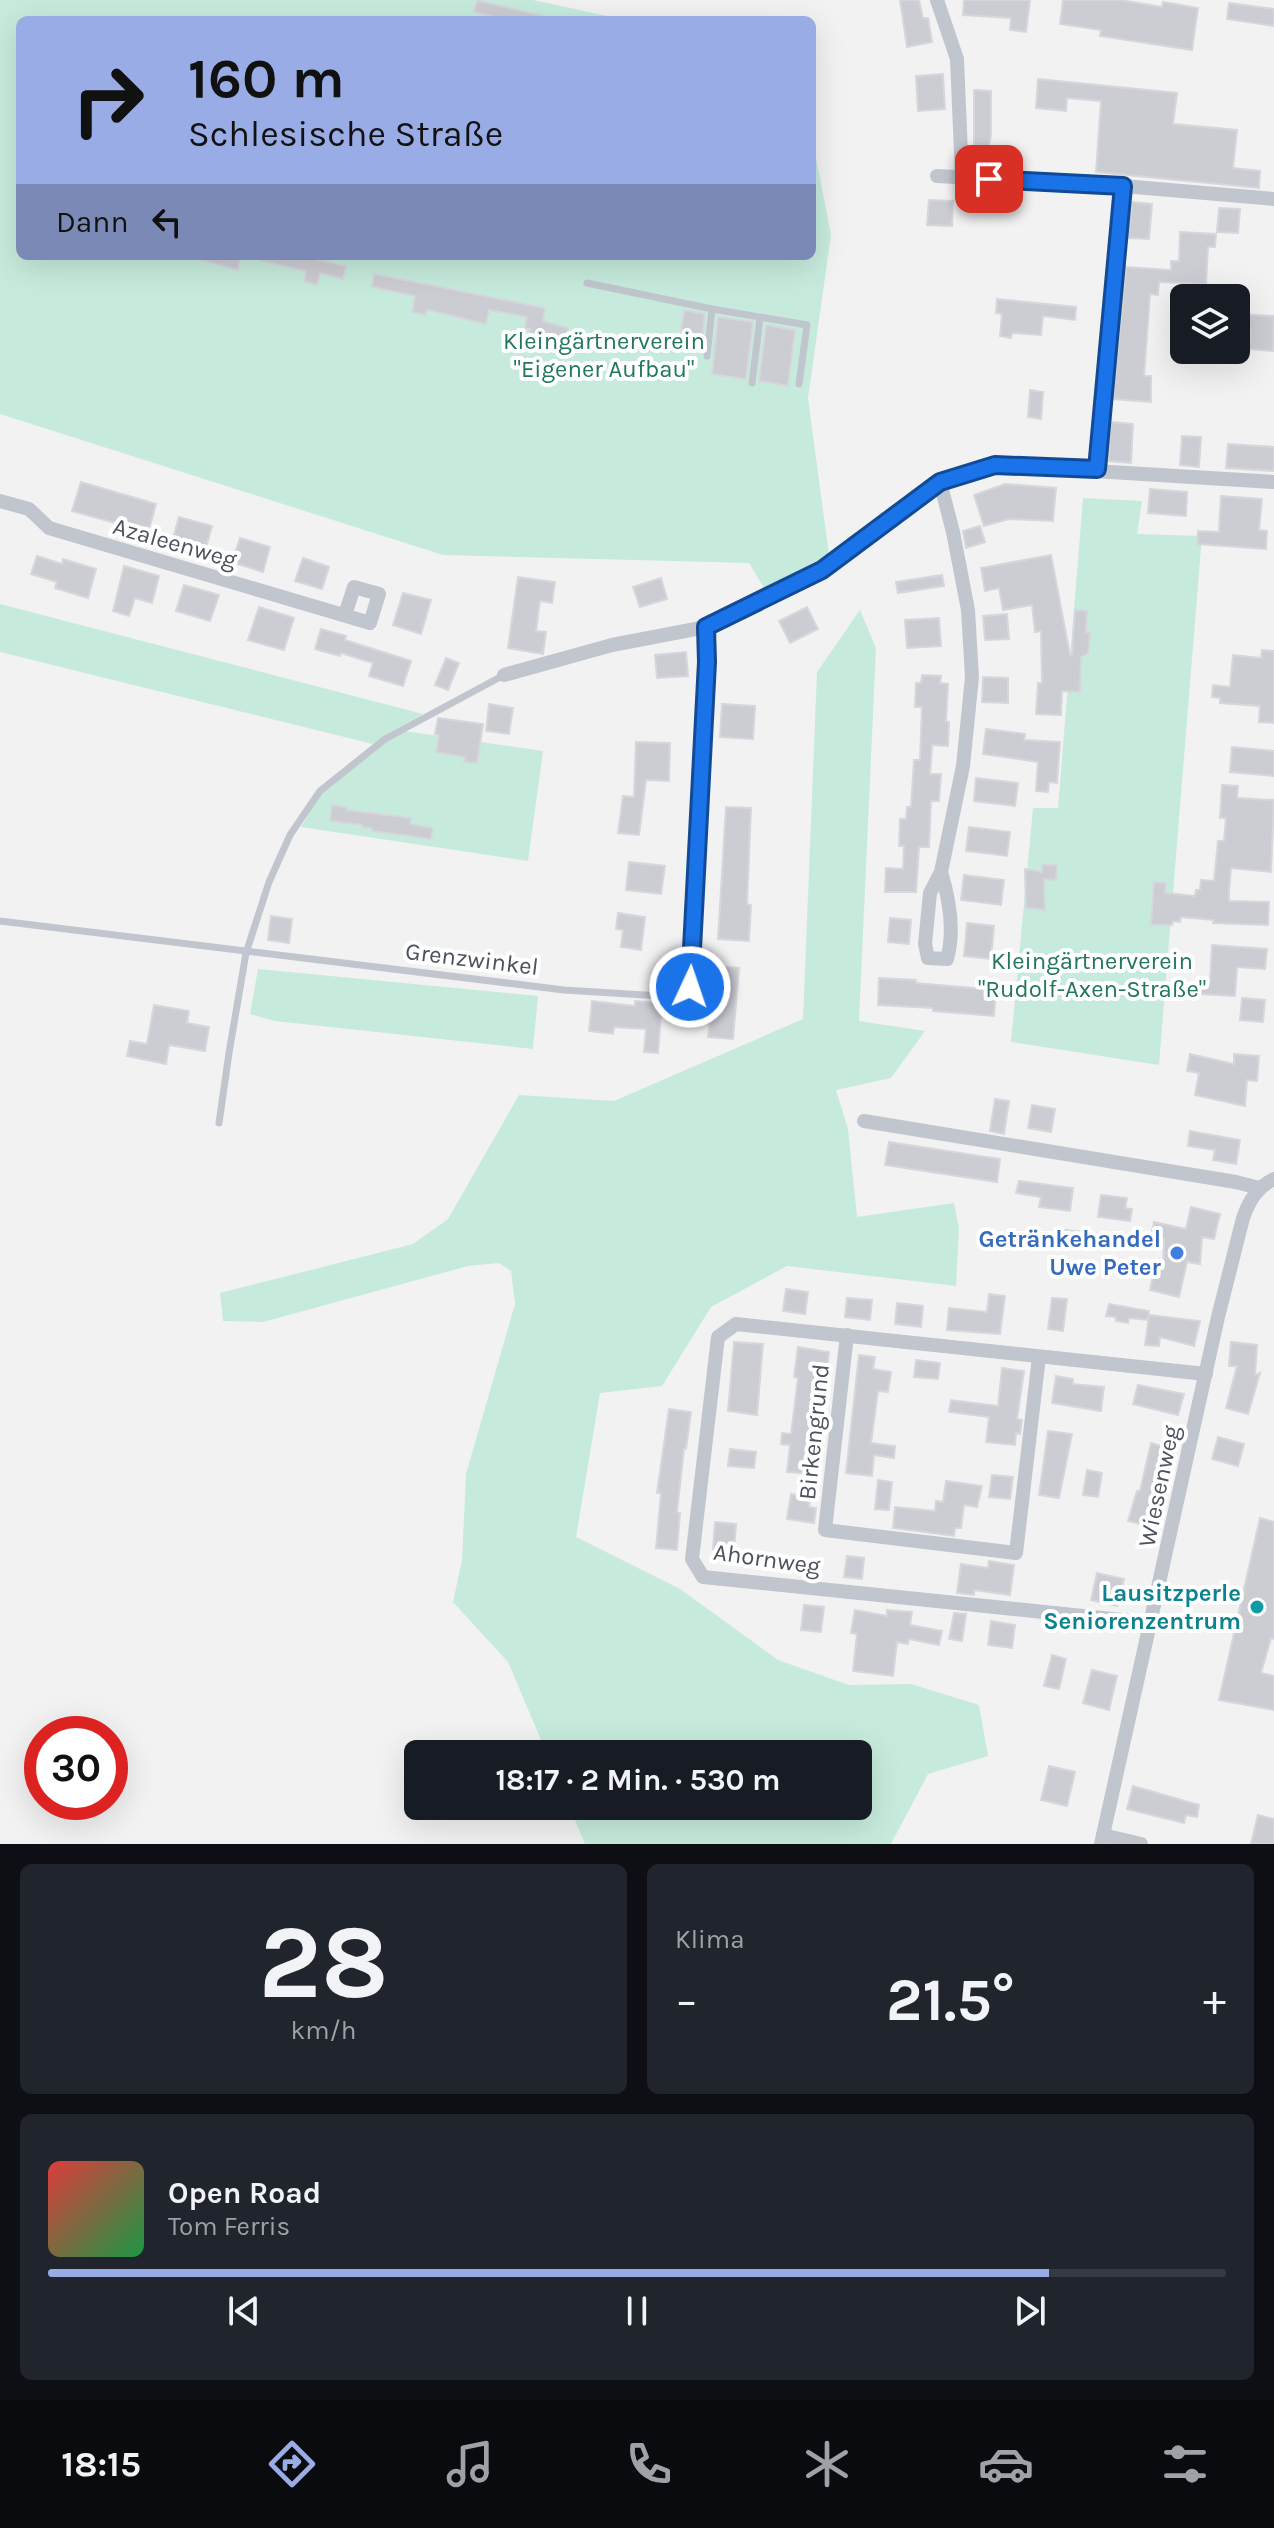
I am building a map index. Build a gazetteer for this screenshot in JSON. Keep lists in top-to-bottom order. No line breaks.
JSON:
{"streets":{"street":["Azaleenweg","Birkengrund","Wiesenweg","Ahornweg"],"lane":["Grenzwinkel"]},"crossings":[["Birkengrund","Wiesenweg"],["Birkengrund","Ahornweg"],["Wiesenweg","Ahornweg"]],"parks":["Kleingärtnerverein \"Eigener Aufbau\"","Kleingärtnerverein \"Rudolf-Axen-Straße\""],"places":["Getränkehandel Uwe Peter","Lausitzperle Seniorenzentrum"],"page":{"turn":["160 m","Schlesische Straße"],"then":"Dann","limit":"30","trip":"18:17 · 2 Min. · 530 m","tile":[["28","km/h"],"Klima"],"heat":["−","21.5°","+"],"song":["Open Road","Tom Ferris"],"tabs":"18:15"}}
